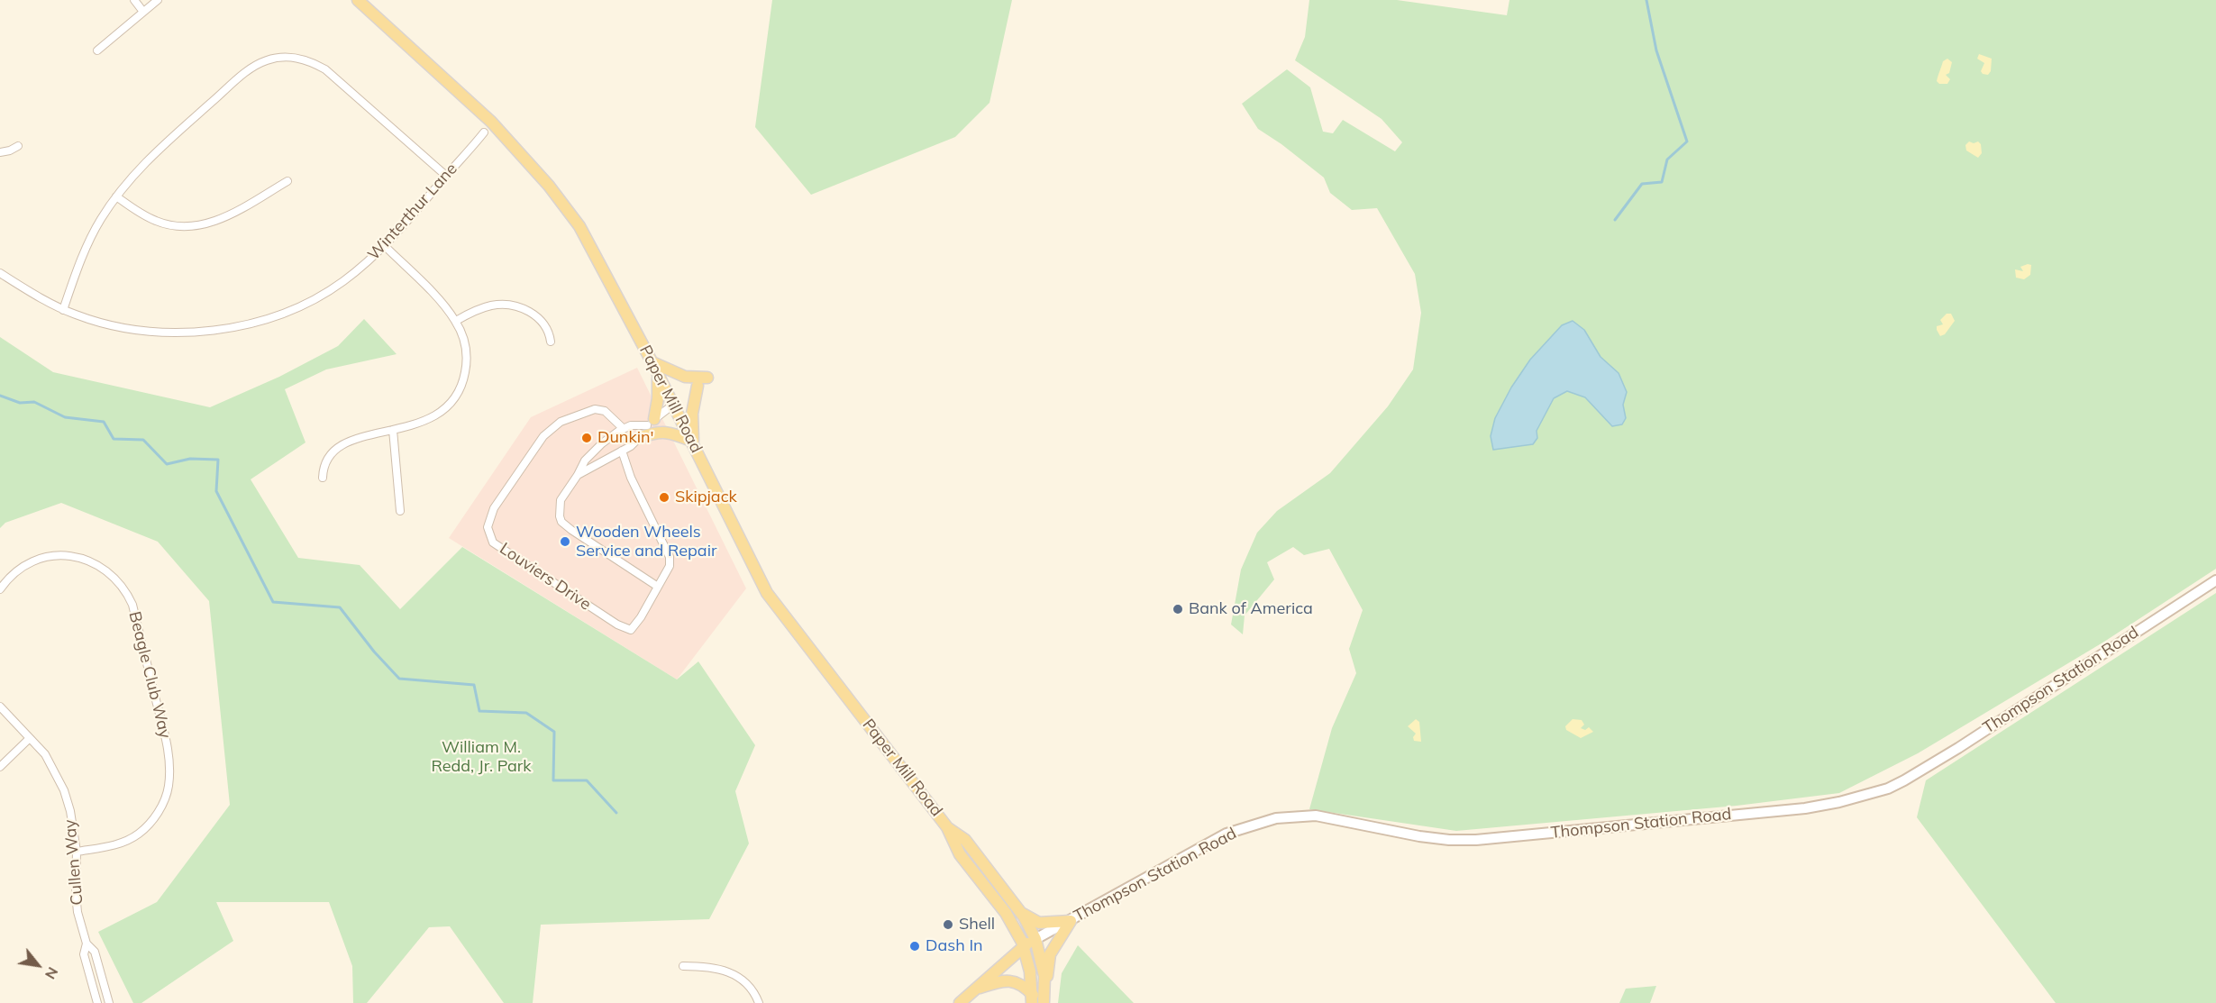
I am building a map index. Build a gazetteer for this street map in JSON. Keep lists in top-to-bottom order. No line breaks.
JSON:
{"streets":{"main road":["Paper Mill Road"],"street":["Winterthur Lane","Louviers Drive","Beagle Club Way","Thompson Station Road","Cullen Way"]},"crossings":[["Paper Mill Road","Thompson Station Road"],["Beagle Club Way","Cullen Way"]],"parks":["William M. Redd, Jr. Park"],"places":["Dunkin'","Skipjack","Wooden Wheels Service and Repair","Bank of America","Shell","Dash In"],"north":"bottom right"}
